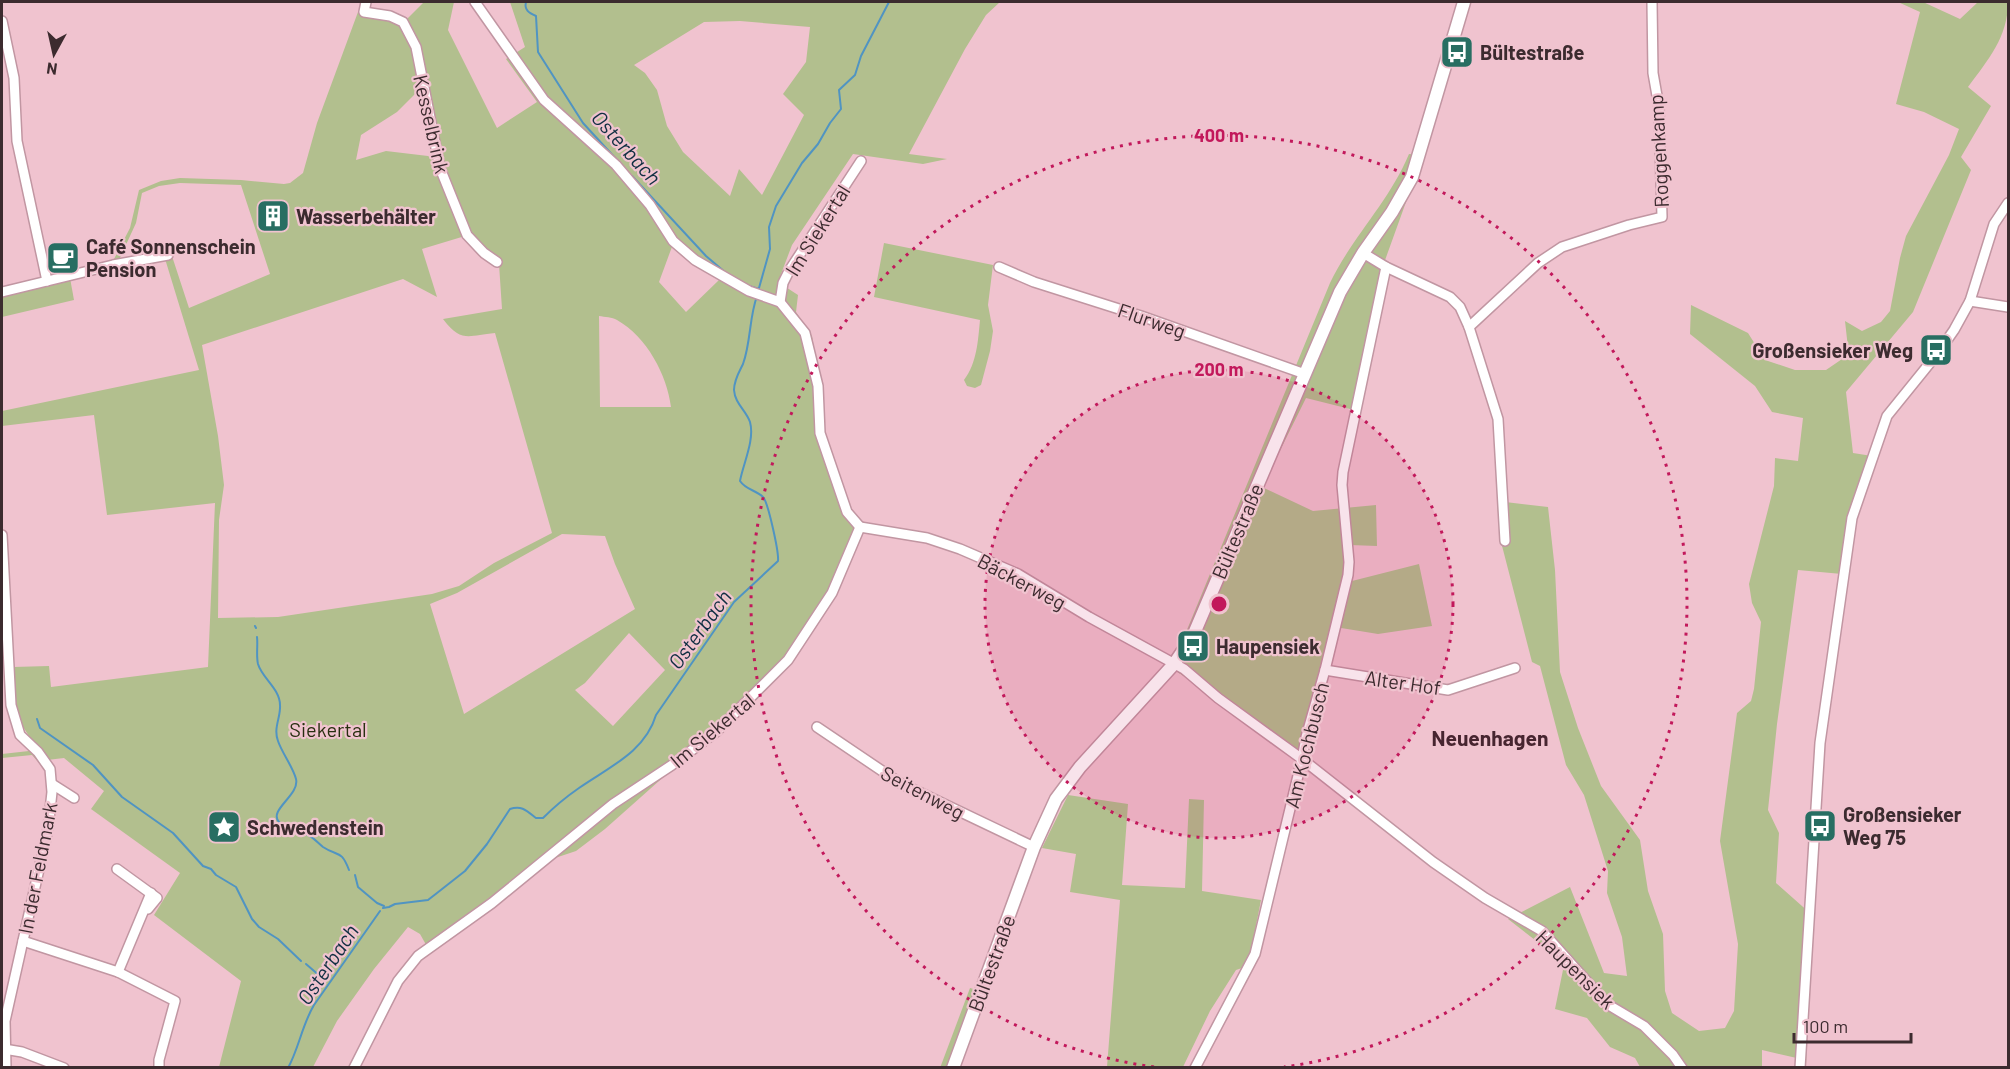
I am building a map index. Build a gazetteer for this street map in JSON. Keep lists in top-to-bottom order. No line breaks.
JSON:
{"streets":{"street":["Kesselbrink","Roggenkamp","Im Siekertal","Flurweg","Bültestraße","Bäckerweg","Alter Hof","Am Kochbusch","Seitenweg","In der Feldmark","Haupensiek"]},"crossings":[["Im Siekertal","Bäckerweg"],["Flurweg","Bültestraße"],["Bültestraße","Bäckerweg"],["Bültestraße","Seitenweg"],["Bültestraße","Haupensiek"],["Bäckerweg","Haupensiek"],["Alter Hof","Am Kochbusch"],["Am Kochbusch","Haupensiek"]],"districts":["Neuenhagen"],"water":["Osterbach"],"parks":["Siekertal"],"places":{"bus stop":["Bültestraße","Großensieker Weg","Haupensiek","Großensieker Weg 75"],"building":["Wasserbehälter"],"cafe":["Café Sonnenschein Pension"],"place":["Schwedenstein"]},"scale_bar":"100 m","north":"bottom","rings":["400 m","200 m"]}
